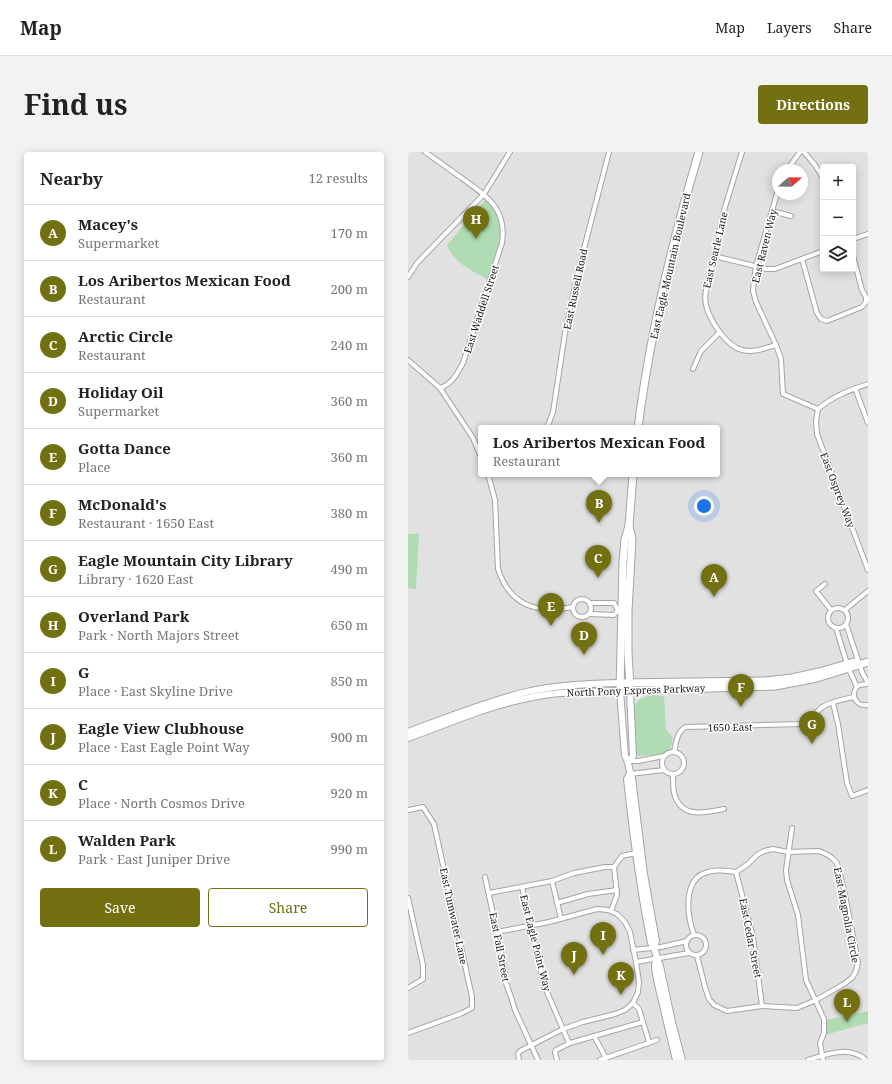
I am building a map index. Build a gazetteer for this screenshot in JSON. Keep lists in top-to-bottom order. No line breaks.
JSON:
{"streets":{"main road":["East Eagle Mountain Boulevard","North Pony Express Parkway"],"street":["East Raven Way","East Searle Lane","East Russell Road","East Waddell Street","East Osprey Way","1650 East","East Magnolia Circle","East Tumwater Lane","East Cedar Street","East Eagle Point Way","East Fall Street"]},"crossings":[["East Raven Way","East Searle Lane"],["East Raven Way","East Osprey Way"]],"north":"right","page":{"header":"Map","nav":["Map","Layers","Share"],"title":"Find us","buttons":["Directions",["Save","Share"]],"heading":["Nearby","12 results"],"map_buttons":["+","−"],"list":[{"mark":"A","name":"Macey's","note":"Supermarket","value":"170 m"},{"mark":"B","name":"Los Aribertos Mexican Food","note":"Restaurant","value":"200 m"},{"mark":"C","name":"Arctic Circle","note":"Restaurant","value":"240 m"},{"mark":"D","name":"Holiday Oil","note":"Supermarket","value":"360 m"},{"mark":"E","name":"Gotta Dance","note":"Place","value":"360 m"},{"mark":"F","name":"McDonald's","note":"Restaurant · 1650 East","value":"380 m"},{"mark":"G","name":"Eagle Mountain City Library","note":"Library · 1620 East","value":"490 m"},{"mark":"H","name":"Overland Park","note":"Park · North Majors Street","value":"650 m"},{"mark":"I","name":"G","note":"Place · East Skyline Drive","value":"850 m"},{"mark":"J","name":"Eagle View Clubhouse","note":"Place · East Eagle Point Way","value":"900 m"},{"mark":"K","name":"C","note":"Place · North Cosmos Drive","value":"920 m"},{"mark":"L","name":"Walden Park","note":"Park · East Juniper Drive","value":"990 m"}],"pins":["H","B","C","A","E","D","F","G","I","J","K","L"],"popup":["Los Aribertos Mexican Food","Restaurant"]}}
